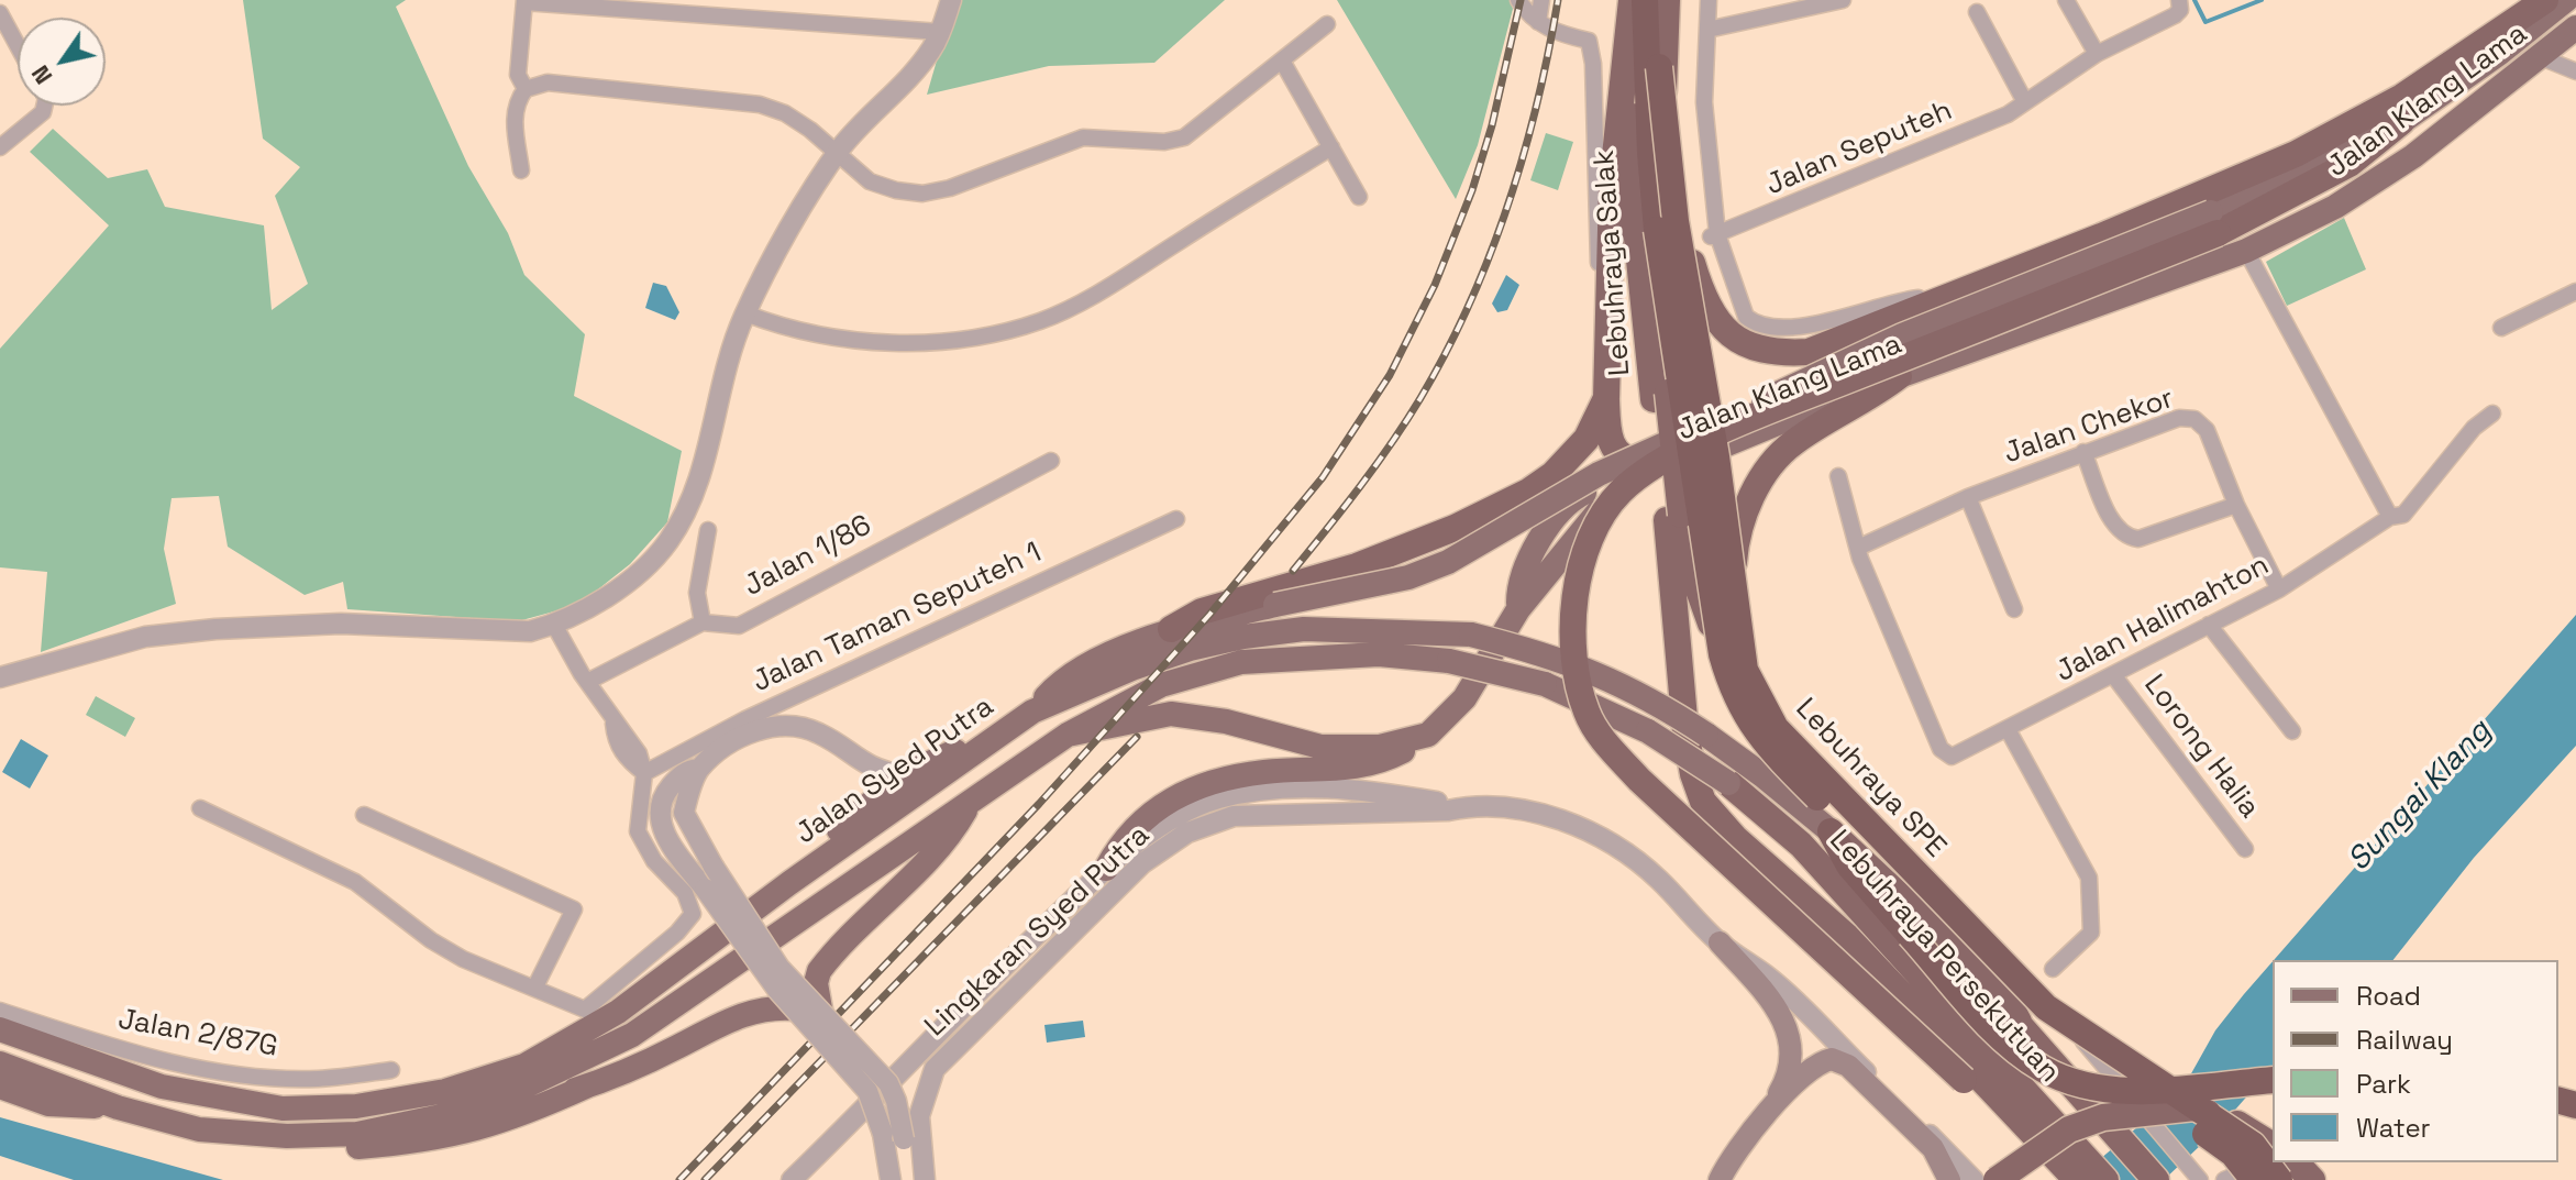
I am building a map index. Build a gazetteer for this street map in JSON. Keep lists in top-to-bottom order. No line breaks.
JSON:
{"streets":{"highway":["Lebuhraya Salak","Lebuhraya SPE","Lebuhraya Persekutuan"],"main road":["Jalan Klang Lama","Jalan Syed Putra"],"street":["Jalan Seputeh","Jalan Chekor","Jalan 1/86","Jalan Taman Seputeh 1","Jalan Halimahton","Lorong Halia","Lingkaran Syed Putra","Jalan 2/87G"]},"crossings":[["Jalan Klang Lama","Jalan Syed Putra"],["Jalan Chekor","Jalan Halimahton"],["Jalan Halimahton","Lorong Halia"],["Jalan Syed Putra","Lebuhraya Persekutuan"]],"water":["Sungai Klang"],"legend":["Road","Railway","Park","Water"],"north":"bottom left"}
